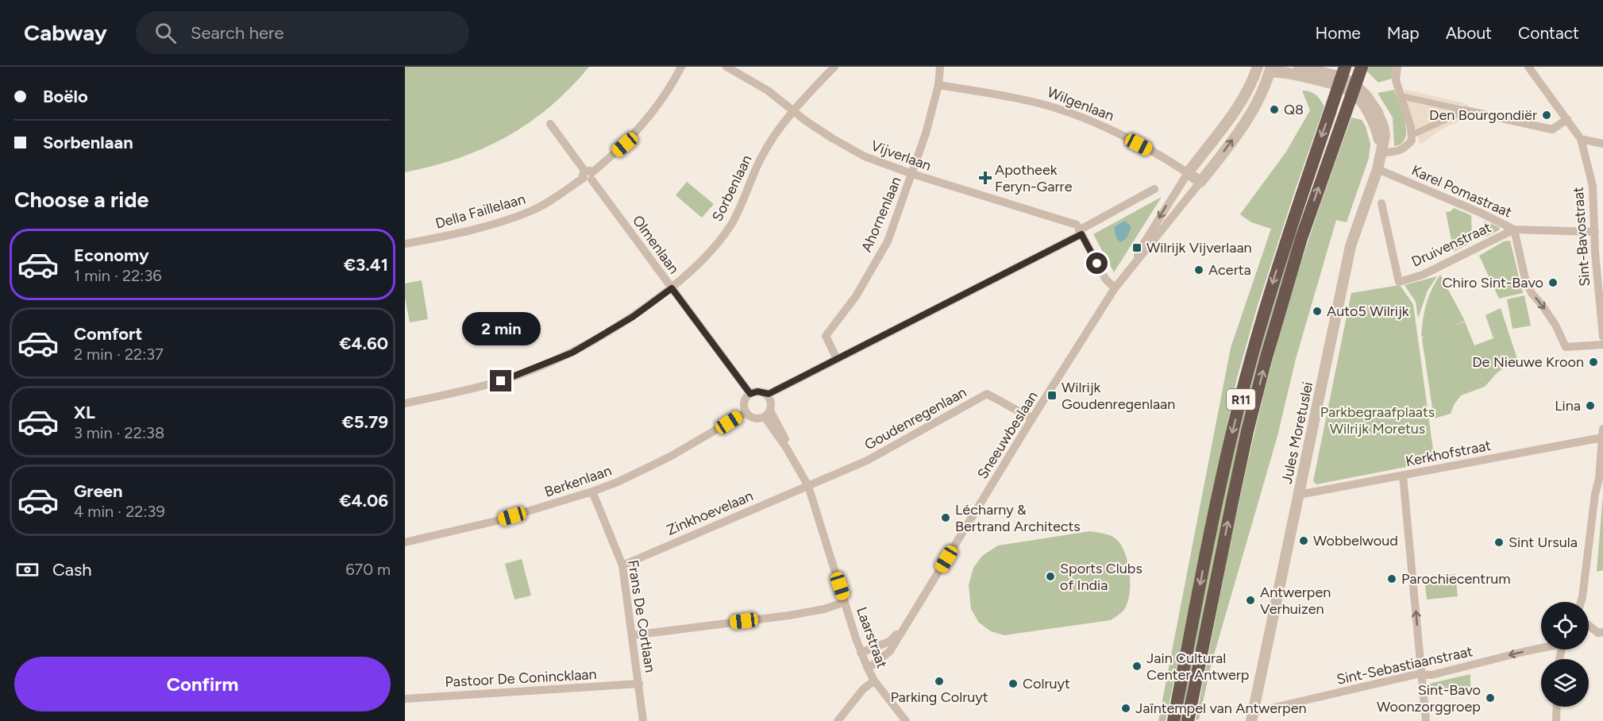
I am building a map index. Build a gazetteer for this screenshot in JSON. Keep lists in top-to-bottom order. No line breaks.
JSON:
{"streets":{"highway":["R11"],"street":["Wilgenlaan","Vijverlaan","Sorbenlaan","Karel Pomastraat","Della Faillelaan","Ahornenlaan","Sint-Bavostraat","Olmenlaan","Druivenstraat","Goudenregenlaan","Jules Moretuslei","Sneeuwbeslaan","Kerkhofstraat","Berkenlaan","Zinkhoevelaan","Frans De Cortlaan","Laarstraat","Sint-Sebastiaanstraat","Pastoor De Conincklaan"]},"crossings":[["Wilgenlaan","Ahornenlaan"],["Wilgenlaan","Sneeuwbeslaan"],["Vijverlaan","Sorbenlaan"],["Vijverlaan","Ahornenlaan"],["Sorbenlaan","Olmenlaan"],["Karel Pomastraat","Sint-Bavostraat"],["Karel Pomastraat","Druivenstraat"],["Karel Pomastraat","Jules Moretuslei"],["Della Faillelaan","Olmenlaan"],["Olmenlaan","Berkenlaan"],["Olmenlaan","Laarstraat"],["R11","Jules Moretuslei"],["Goudenregenlaan","Sneeuwbeslaan"],["Goudenregenlaan","Zinkhoevelaan"],["Goudenregenlaan","Laarstraat"],["Jules Moretuslei","Kerkhofstraat"],["Jules Moretuslei","Sint-Sebastiaanstraat"],["Sneeuwbeslaan","Laarstraat"],["Berkenlaan","Frans De Cortlaan"],["Berkenlaan","Laarstraat"],["Zinkhoevelaan","Frans De Cortlaan"],["Zinkhoevelaan","Laarstraat"],["Frans De Cortlaan","Pastoor De Conincklaan"]],"one_way":["Sint-Sebastiaanstraat"],"parks":["Parkbegraafplaats Wilrijk Moretus"],"places":{"other":["Q8","Den Bourgondiër","Acerta","Chiro Sint-Bavo","Auto5 Wilrijk","De Nieuwe Kroon","Lina","Lécharny & Bertrand Architects","Wobbelwoud","Sint Ursula","Sports Clubs of India","Parochiecentrum","Antwerpen Verhuizen","Jain Cultural Center Antwerp","Parking Colruyt","Colruyt","Sint-Bavo Woonzorggroep","Jaïntempel van Antwerpen"],"health":["Apotheek Feryn-Garre"],"transit":["Wilrijk Vijverlaan","Wilrijk Goudenregenlaan"]},"page":{"header":"Cabway","search":"Search here","nav":["Home","Map","About","Contact"],"banner":["Boëlo","Sorbenlaan"],"heading":"Choose a ride","list":[{"name":"Economy","note":"1 min · 22:36","value":"€3.41"},{"name":"Comfort","note":"2 min · 22:37","value":"€4.60"},{"name":"XL","note":"3 min · 22:38","value":"€5.79"},{"name":"Green","note":"4 min · 22:39","value":"€4.06"}],"bubble":"2 min","pay":["Cash","670 m"],"buttons":"Confirm"}}
